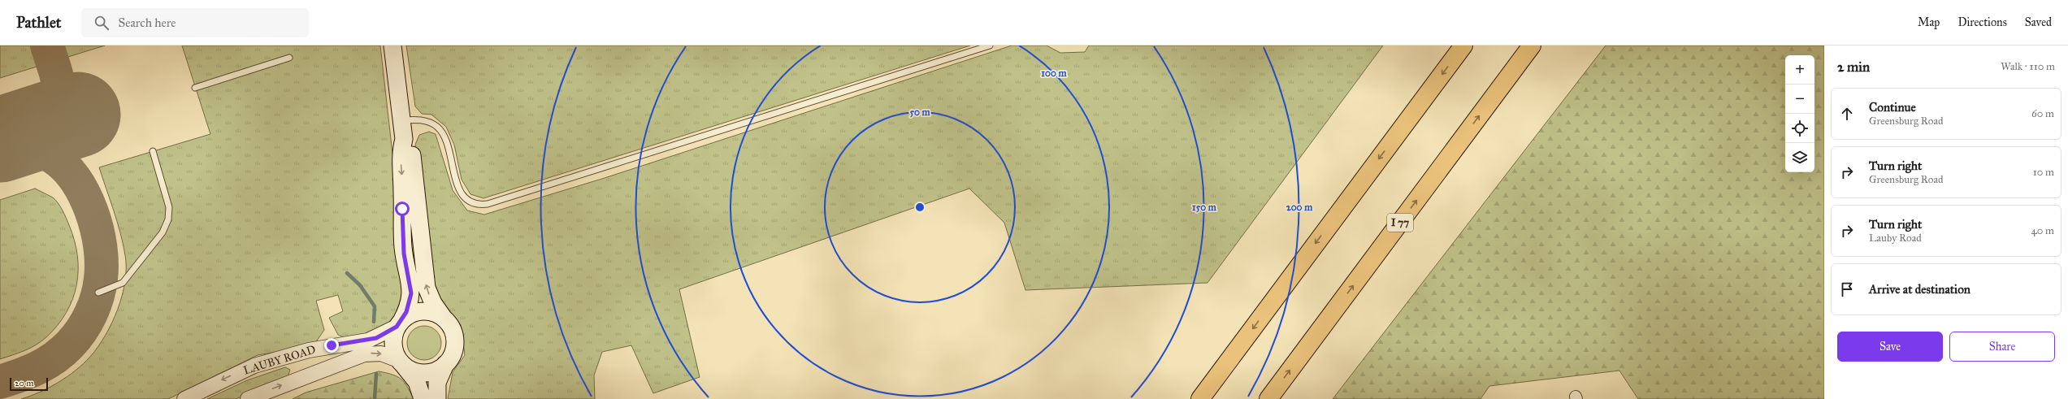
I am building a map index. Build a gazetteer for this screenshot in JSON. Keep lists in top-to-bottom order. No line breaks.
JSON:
{"streets":{"highway":["I 77"],"street":["LAUBY ROAD"]},"scale_bar":"20 m","page":{"header":"Pathlet","search":"Search here","nav":["Map","Directions","Saved"],"heading":["2 min","Walk · 110 m"],"map_buttons":["+","−"],"list":[["Continue","Greensburg Road","60 m"],["Turn right","Greensburg Road","10 m"],["Turn right","Lauby Road","40 m"],"Arrive at destination"],"buttons":["Save","Share"],"scale":"20 m"},"rings":["100 m","50 m","150 m","200 m"]}
